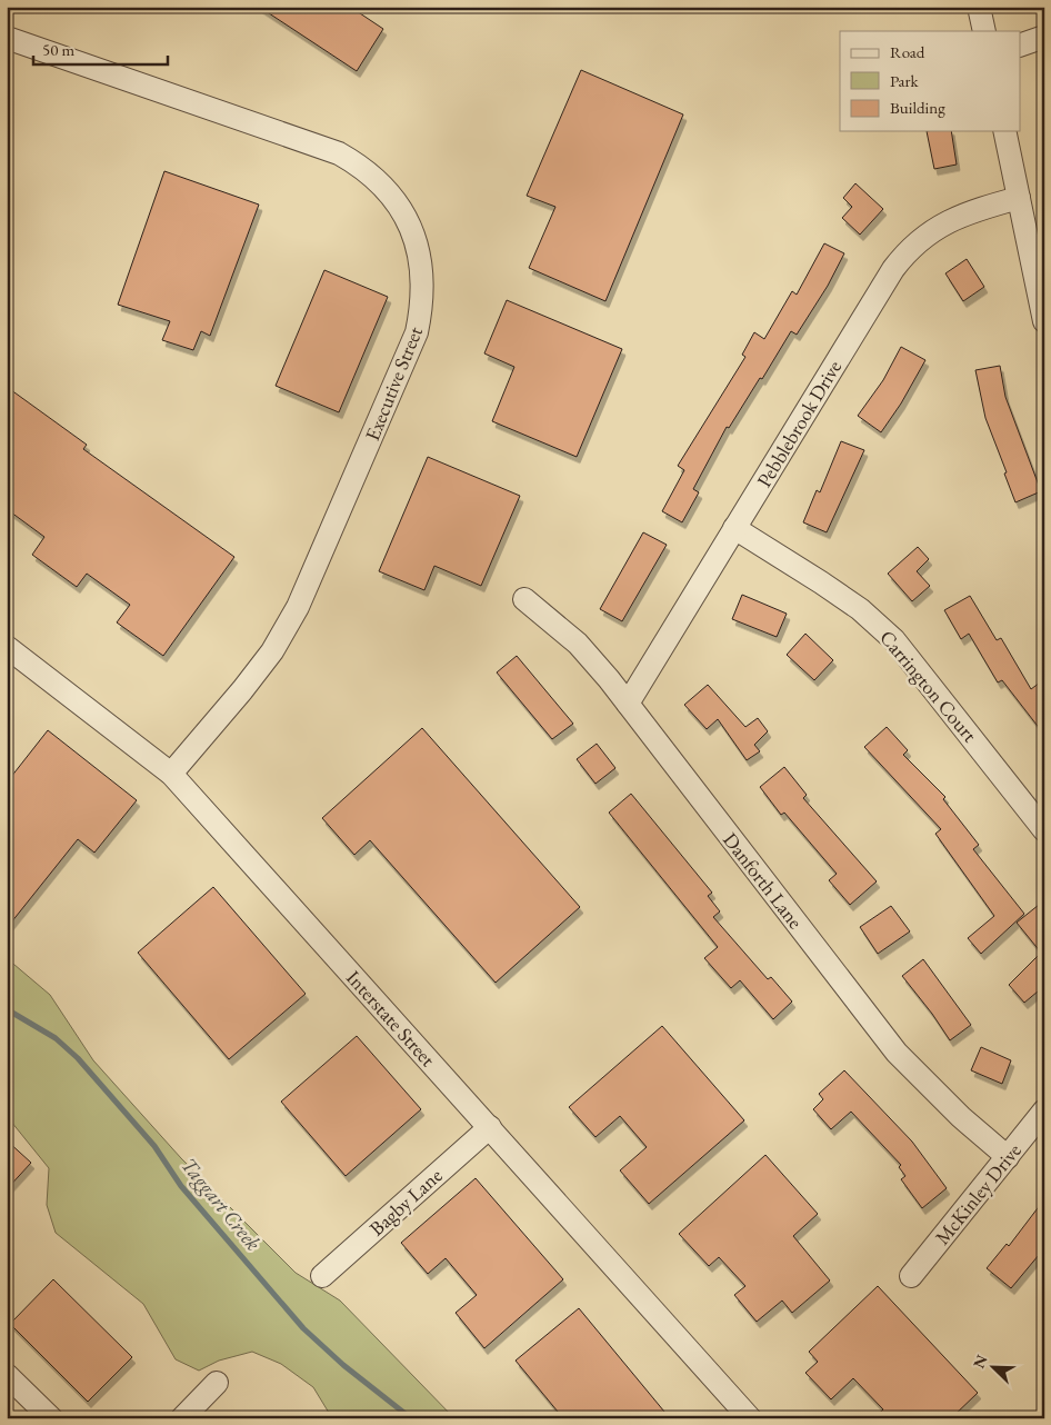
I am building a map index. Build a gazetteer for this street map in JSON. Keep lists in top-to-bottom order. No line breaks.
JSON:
{"streets":{"street":["Executive Street","Pebblebrook Drive","Carrington Court","Danforth Lane","Interstate Street","McKinley Drive","Bagby Lane"]},"crossings":[["Executive Street","Interstate Street"],["Pebblebrook Drive","Carrington Court"],["Pebblebrook Drive","Danforth Lane"],["Danforth Lane","McKinley Drive"],["Interstate Street","Bagby Lane"]],"water":["Taggart Creek"],"legend":["Road","Park","Building"],"scale_bar":"50 m","north":"top left"}
